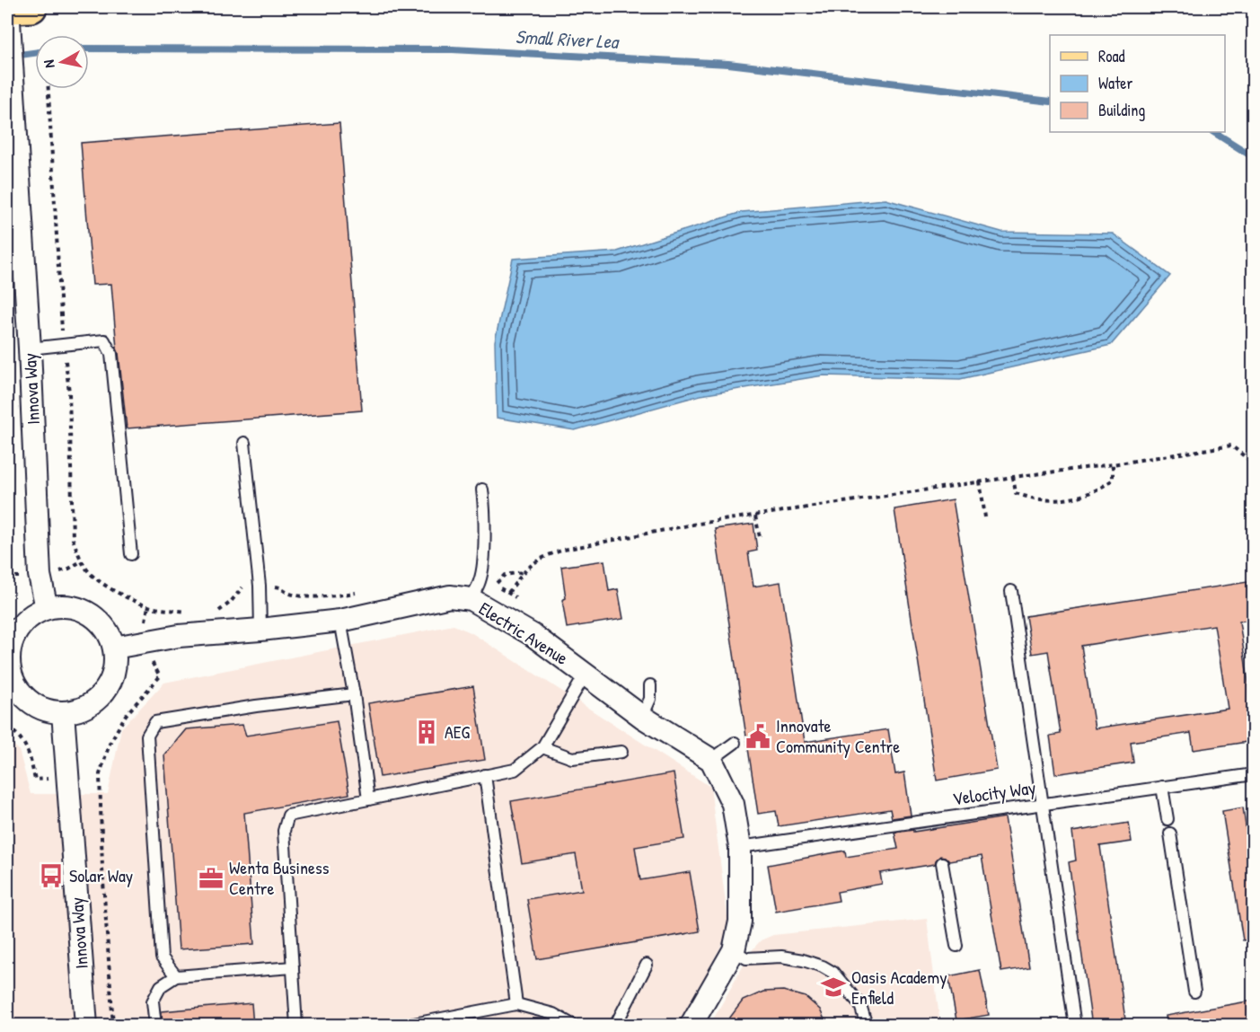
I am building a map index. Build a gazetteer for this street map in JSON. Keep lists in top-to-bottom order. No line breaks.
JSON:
{"streets":{"street":["Innova Way","Electric Avenue"],"lane":["Velocity Way"]},"crossings":[["Innova Way","Electric Avenue"]],"water":["Small River Lea"],"places":{"building":["AEG"],"public building":["Innovate Community Centre"],"bus stop":["Solar Way"],"office":["Wenta Business Centre"],"school or university":["Oasis Academy Enfield"]},"legend":["Road","Water","Building"],"north":"left"}
